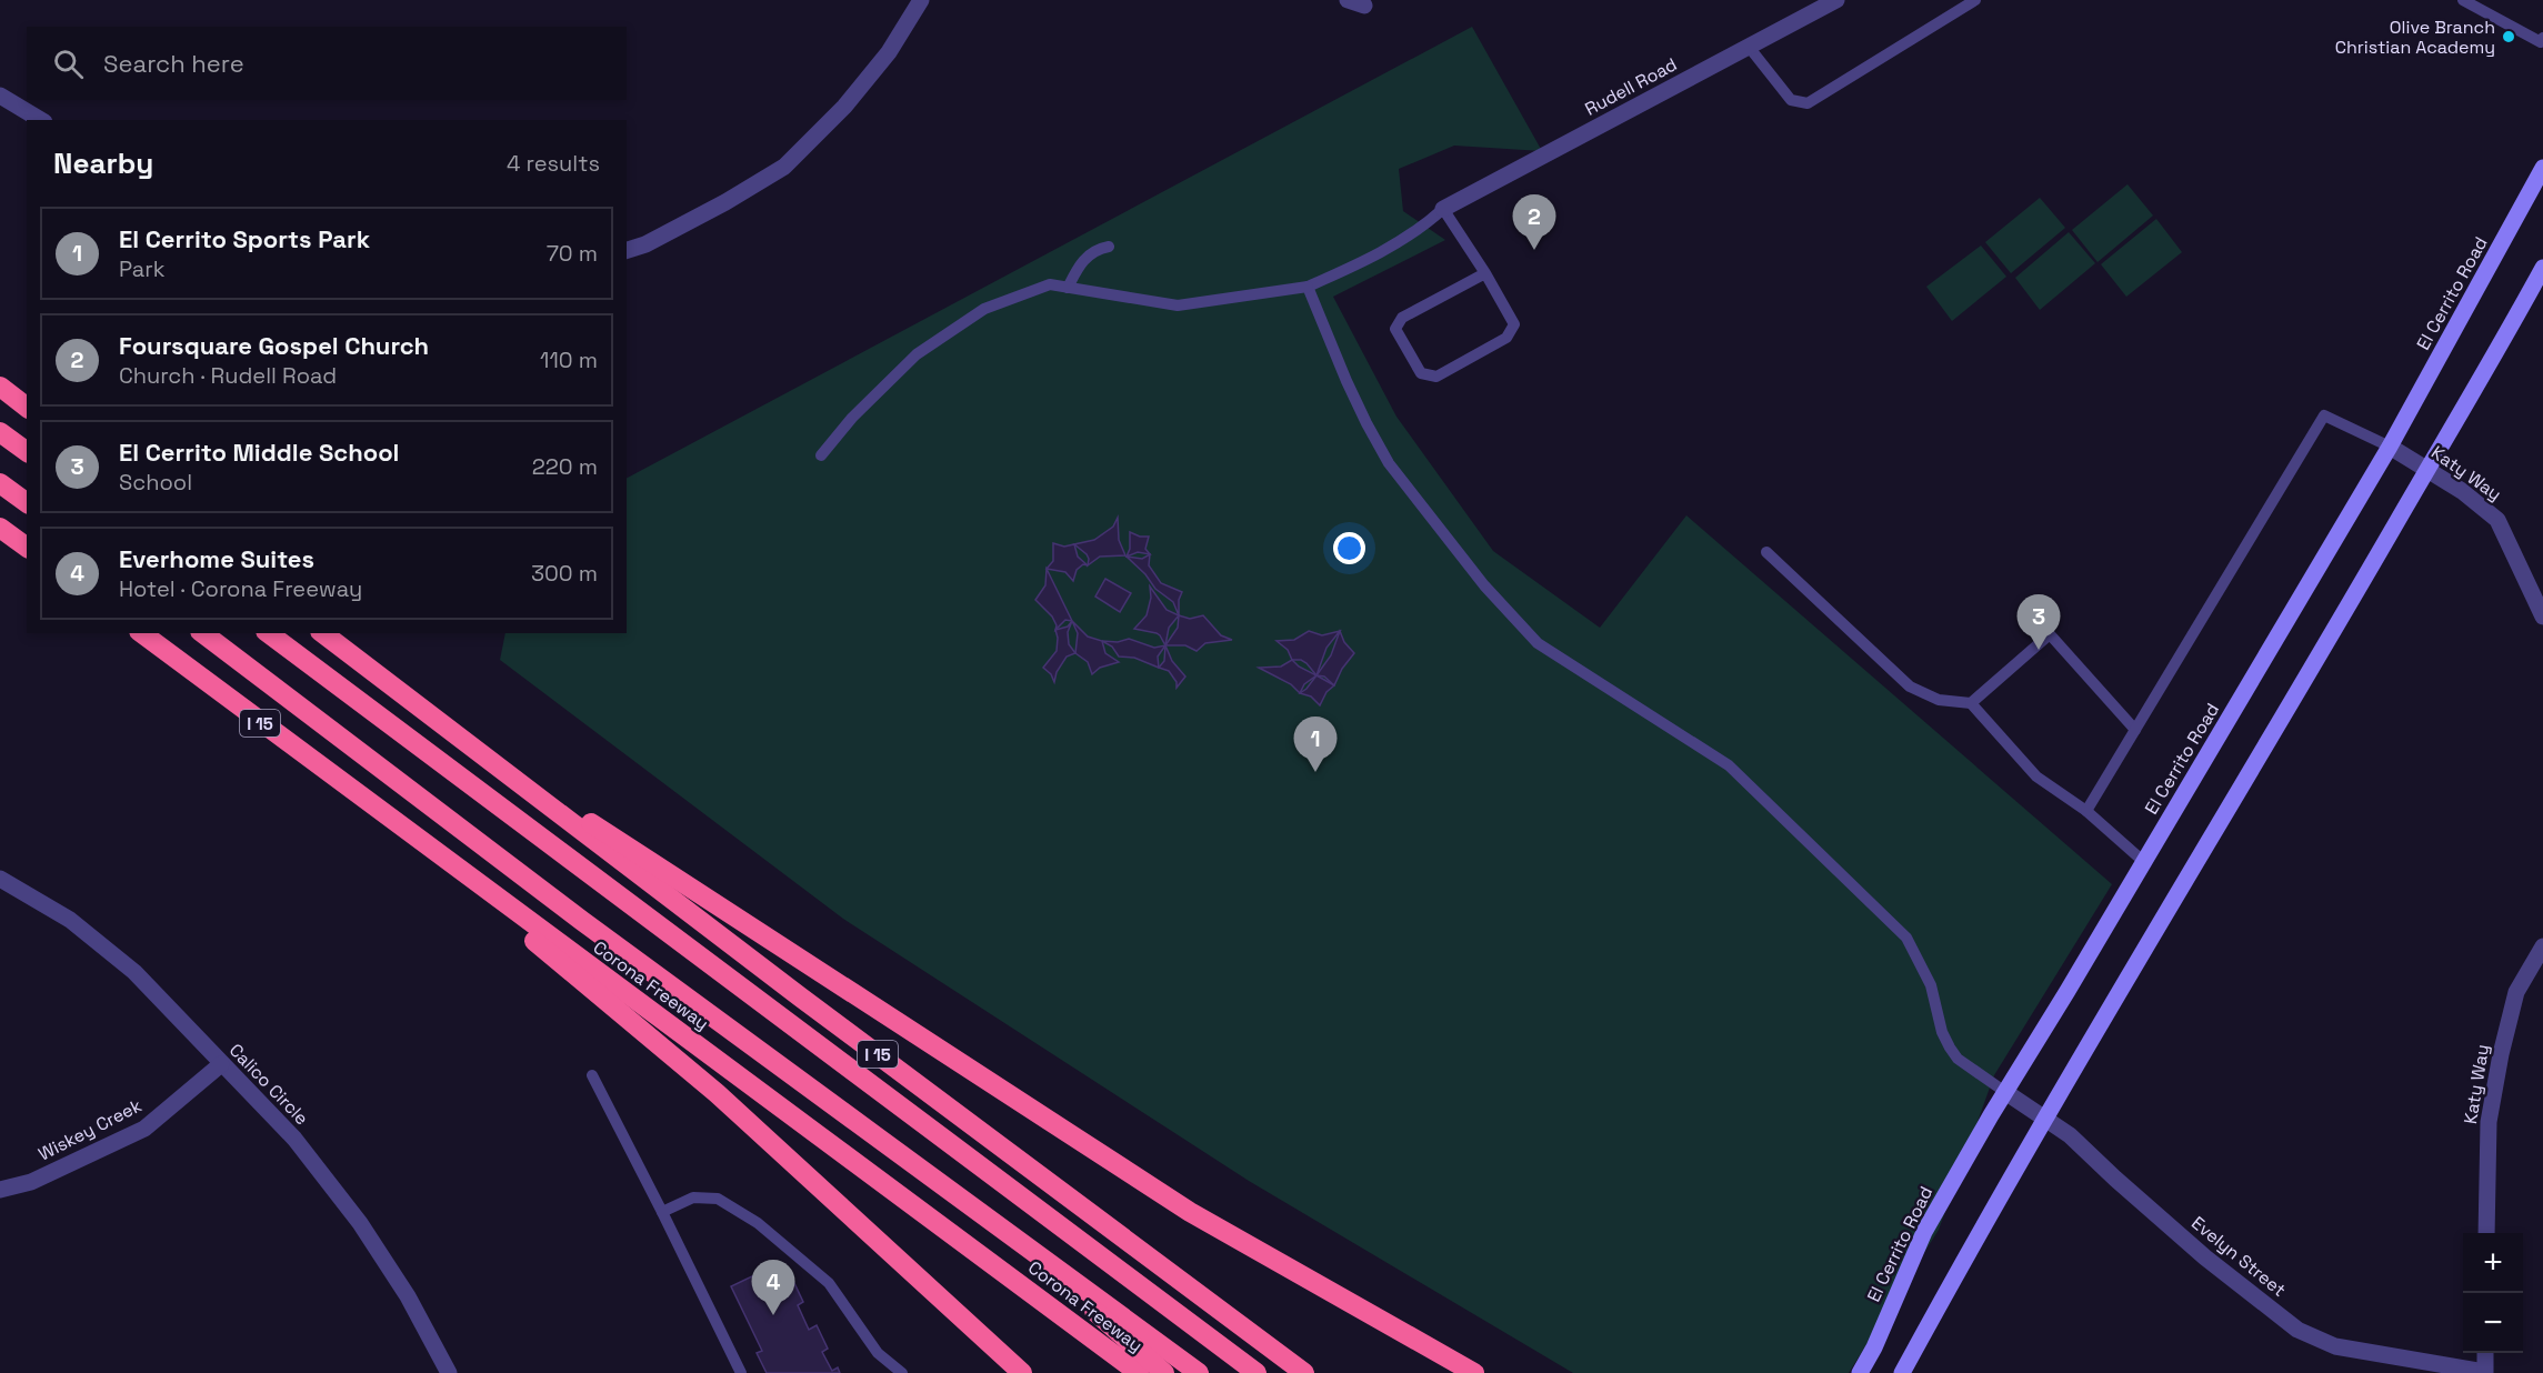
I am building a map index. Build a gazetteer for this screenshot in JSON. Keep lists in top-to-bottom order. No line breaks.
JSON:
{"streets":{"highway":["I 15","Corona Freeway"],"main road":["El Cerrito Road"],"street":["Rudell Road","Katy Way","Calico Circle","Wiskey Creek","Evelyn Street"]},"crossings":[["El Cerrito Road","Katy Way"],["El Cerrito Road","Evelyn Street"],["Calico Circle","Wiskey Creek"]],"places":["Olive Branch Christian Academy"],"page":{"search":"Search here","heading":["Nearby","4 results"],"pins":["2","3","1","4"],"list":[{"mark":"1","name":"El Cerrito Sports Park","note":"Park","value":"70 m"},{"mark":"2","name":"Foursquare Gospel Church","note":"Church · Rudell Road","value":"110 m"},{"mark":"3","name":"El Cerrito Middle School","note":"School","value":"220 m"},{"mark":"4","name":"Everhome Suites","note":"Hotel · Corona Freeway","value":"300 m"}],"map_buttons":["+","−"]}}
